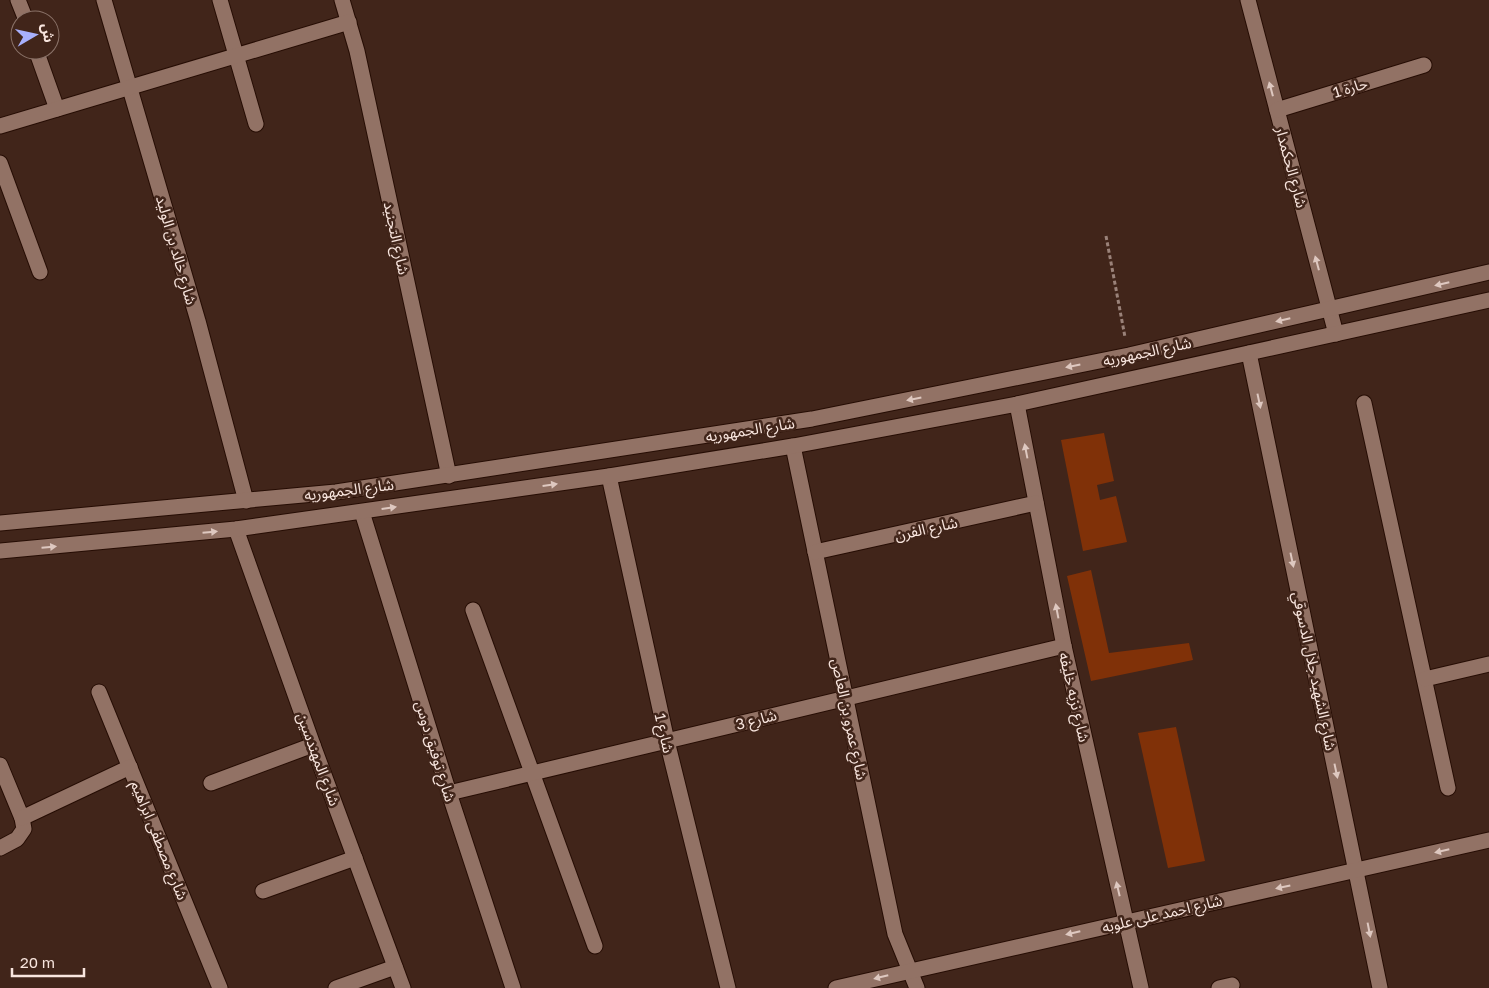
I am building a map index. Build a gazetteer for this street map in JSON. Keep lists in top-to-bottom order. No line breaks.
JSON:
{"streets":{"street":["حارة 1","شارع الحكمدار","شارع التجنيد","شارع خالد بن الوليد","شارع الجمهوريه","شارع الفرن","شارع الشهيد جلال الدسوقي","شارع نزيه خليفه","شارع 3","شارع عمرو بن العاص","شارع 1","شارع توفيق دوس","شارع المهندسين","شارع مصطفى ابراهيم","شارع احمد على علوبه"]},"crossings":[["حارة 1","شارع الحكمدار"],["شارع الحكمدار","شارع الجمهوريه"],["شارع التجنيد","شارع الجمهوريه"],["شارع خالد بن الوليد","شارع الجمهوريه"],["شارع الجمهوريه","شارع الشهيد جلال الدسوقي"],["شارع الجمهوريه","شارع نزيه خليفه"],["شارع الجمهوريه","شارع عمرو بن العاص"],["شارع الجمهوريه","شارع 1"],["شارع الجمهوريه","شارع توفيق دوس"],["شارع الجمهوريه","شارع المهندسين"],["شارع الفرن","شارع نزيه خليفه"],["شارع الفرن","شارع عمرو بن العاص"],["شارع الشهيد جلال الدسوقي","شارع احمد على علوبه"],["شارع نزيه خليفه","شارع 3"],["شارع نزيه خليفه","شارع احمد على علوبه"],["شارع 3","شارع عمرو بن العاص"],["شارع 3","شارع 1"],["شارع 3","شارع توفيق دوس"],["شارع عمرو بن العاص","شارع احمد على علوبه"]],"one_way":["شارع الحكمدار","شارع نزيه خليفه","شارع احمد على علوبه"],"scale_bar":"20 m","north":"right"}
